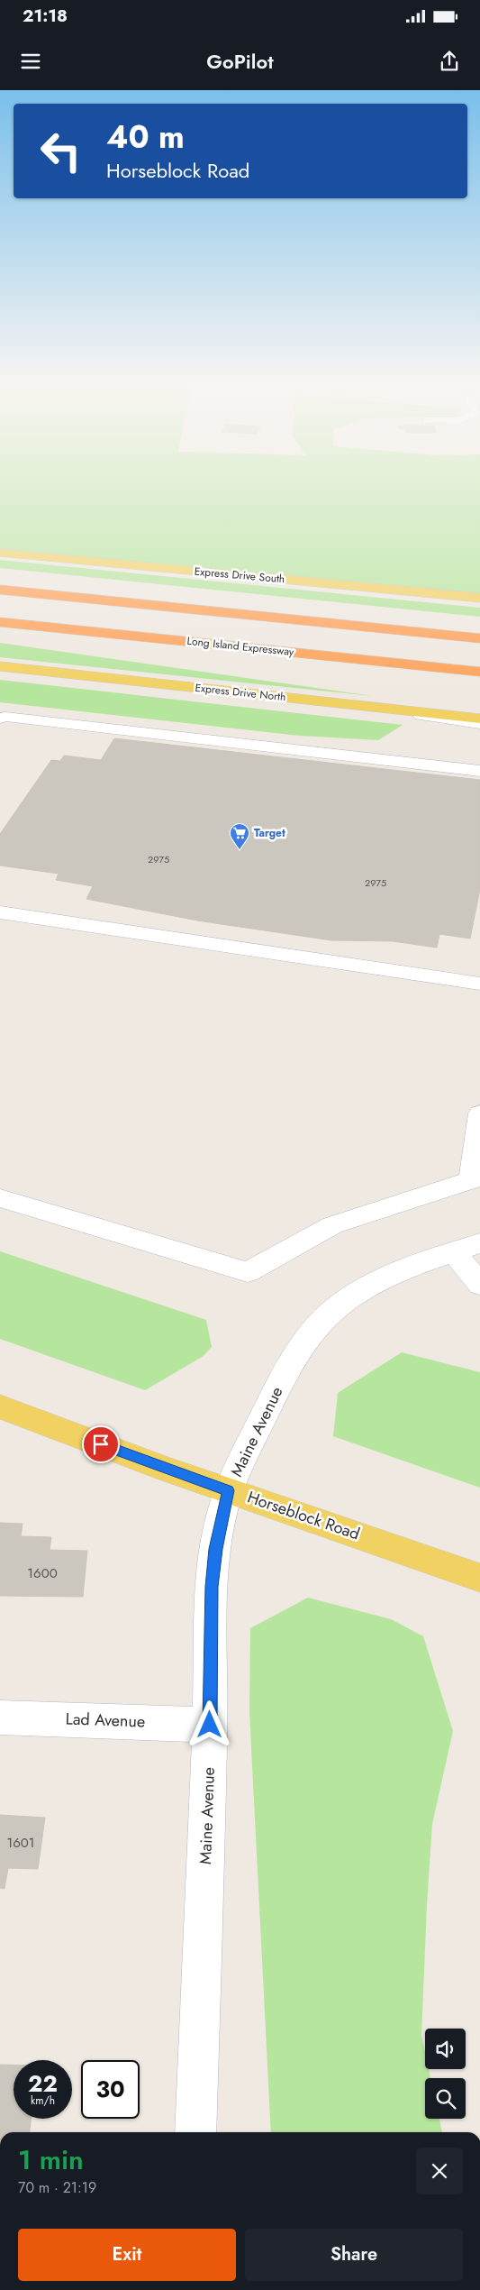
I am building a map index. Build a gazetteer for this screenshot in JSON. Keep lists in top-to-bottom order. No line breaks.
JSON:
{"streets":{"highway":["Long Island Expressway"],"main road":["Express Drive South","Express Drive North","Horseblock Road"],"street":["Maine Avenue","Lad Avenue"]},"crossings":[["Maine Avenue","Horseblock Road"],["Maine Avenue","Lad Avenue"]],"places":{"supermarket":["Target"]},"house_numbers":["2975","2975","1600","1601"],"page":{"status":"21:18","header":"GoPilot","turn":["40 m","Horseblock Road"],"speed":"22 km/h","limit":"30","heading":["1 min","70 m · 21:19"],"buttons":["Exit","Share"]}}
